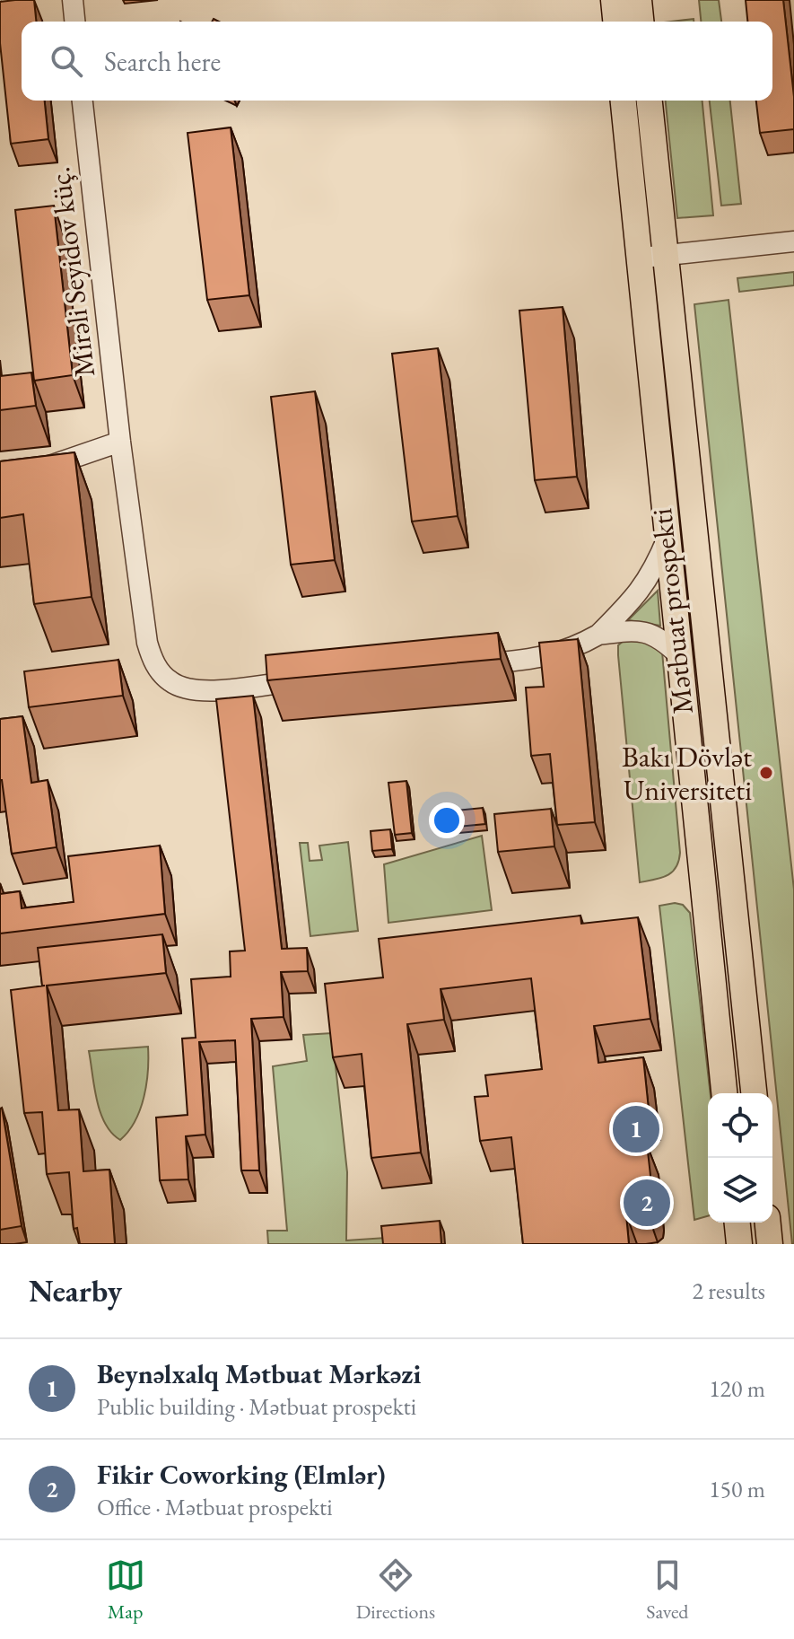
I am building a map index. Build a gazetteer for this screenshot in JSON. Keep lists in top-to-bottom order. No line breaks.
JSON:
{"streets":{"main road":["Mətbuat prospekti"],"street":["Mirəli Seyidov küç."]},"places":["Bakı Dövlət Universiteti"],"page":{"search":"Search here","pins":["1","2"],"heading":["Nearby","2 results"],"list":[{"mark":"1","name":"Beynəlxalq Mətbuat Mərkəzi","note":"Public building · Mətbuat prospekti","value":"120 m"},{"mark":"2","name":"Fikir Coworking (Elmlər)","note":"Office · Mətbuat prospekti","value":"150 m"}],"nav":["Map","Directions","Saved"]}}
